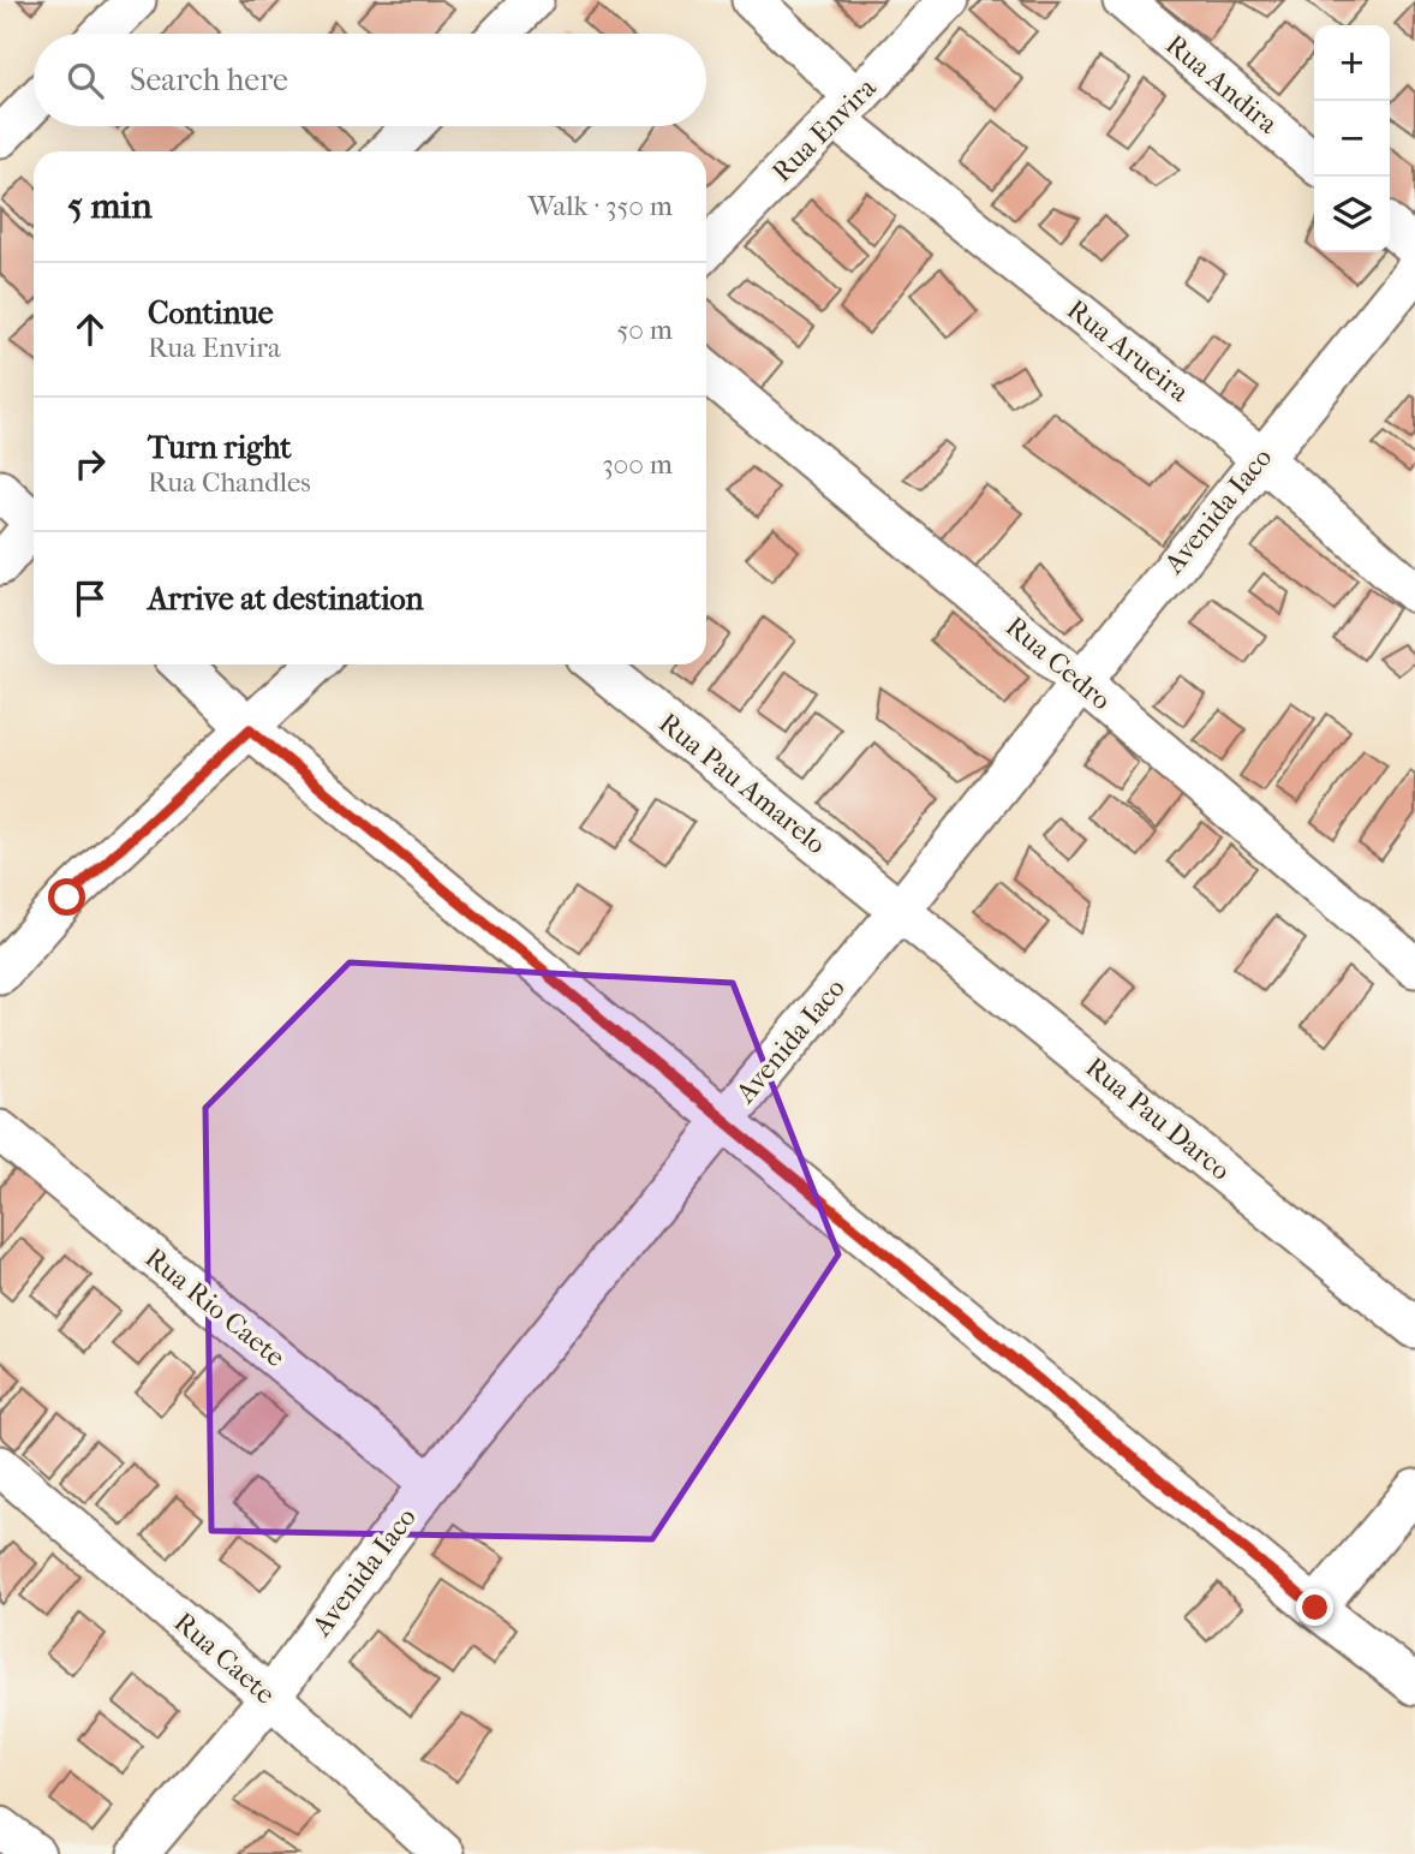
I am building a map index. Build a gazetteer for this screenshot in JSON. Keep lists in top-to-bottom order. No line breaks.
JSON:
{"streets":{"street":["Rua Andira","Rua Envira","Rua Arueira","Avenida Iaco","Rua Cedro","Rua Pau Amarelo","Rua Pau Darco","Rua Rio Caete","Rua Caete"]},"crossings":[["Rua Envira","Rua Arueira"],["Rua Arueira","Avenida Iaco"],["Avenida Iaco","Rua Cedro"],["Avenida Iaco","Rua Pau Amarelo"],["Avenida Iaco","Rua Pau Darco"],["Avenida Iaco","Rua Rio Caete"],["Avenida Iaco","Rua Caete"],["Rua Pau Amarelo","Rua Pau Darco"]],"page":{"map_buttons":["+","−"],"search":"Search here","heading":["5 min","Walk · 350 m"],"list":[["Continue","Rua Envira","50 m"],["Turn right","Rua Chandles","300 m"],"Arrive at destination"]}}
